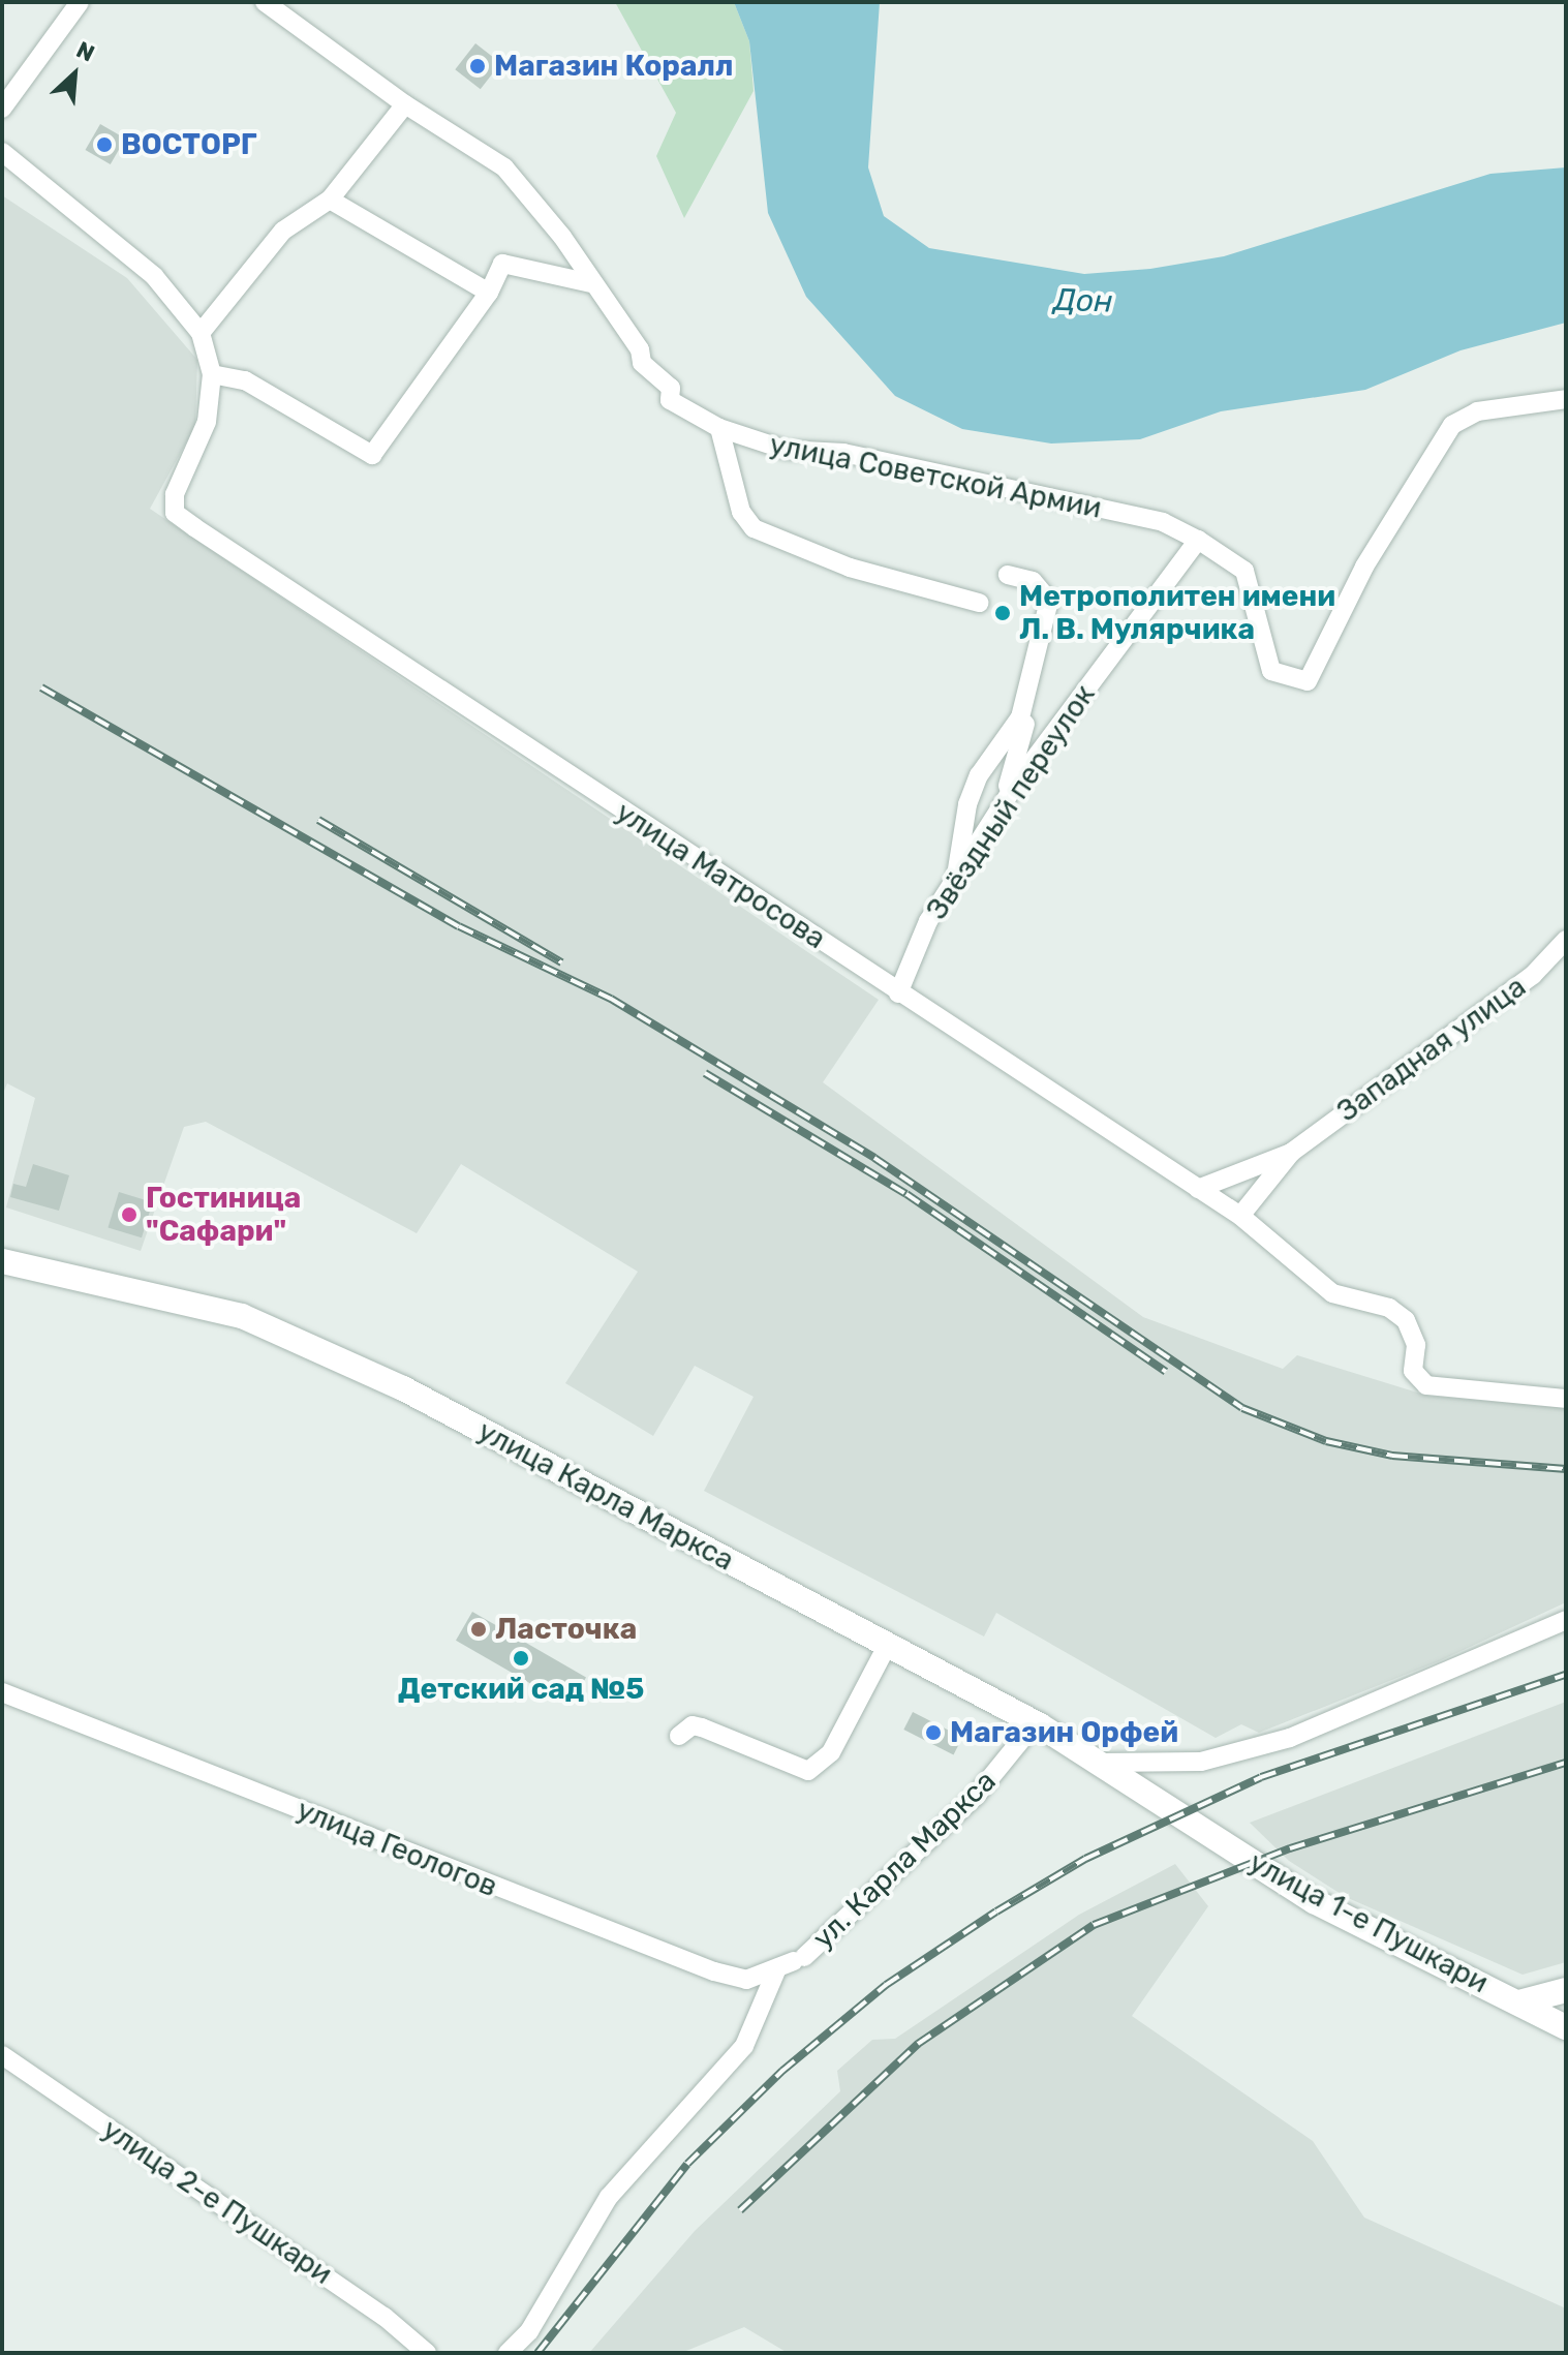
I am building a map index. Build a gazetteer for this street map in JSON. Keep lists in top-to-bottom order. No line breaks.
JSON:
{"streets":{"main road":["улица Карла Маркса","улица 1-е Пушкари"],"street":["улица Советской Армии","Звёздный переулок","улица Матросова","Западная улица","улица Геологов","ул. Карла Маркса","улица 2-е Пушкари"]},"crossings":[["улица Советской Армии","Звёздный переулок"],["Звёздный переулок","улица Матросова"],["улица Карла Маркса","ул. Карла Маркса"],["улица Карла Маркса","улица 1-е Пушкари"],["улица Геологов","ул. Карла Маркса"]],"water":["Дон"],"places":["Магазин Коралл","ВОСТОРГ","Метрополитен имени Л. В. Мулярчика","Гостиница \"Сафари\"","Ласточка","Детский сад №5","Магазин Орфей"],"north":"top right"}
